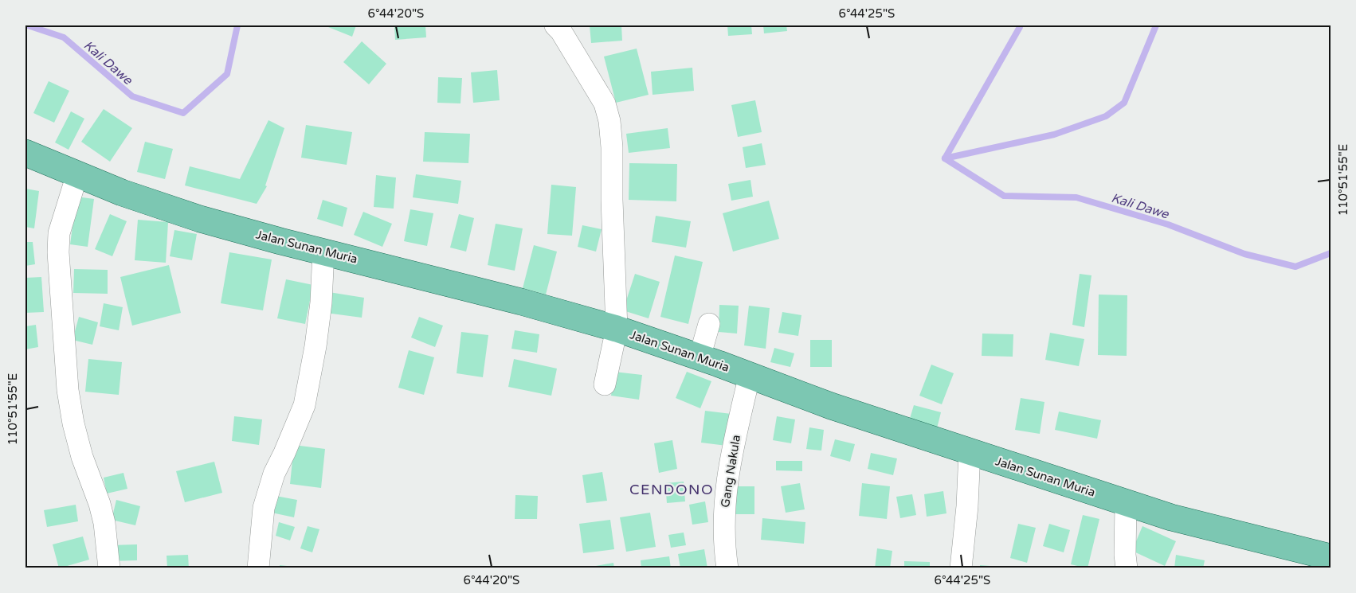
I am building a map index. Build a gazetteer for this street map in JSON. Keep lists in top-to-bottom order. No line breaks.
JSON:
{"streets":{"main road":["Jalan Sunan Muria"],"street":["Gang Nakula"]},"crossings":[["Jalan Sunan Muria","Gang Nakula"]],"districts":["CENDONO"],"water":["Kali Dawe"],"coordinates":["6°44'20\"S","6°44'25\"S","110°51'55\"E"]}
